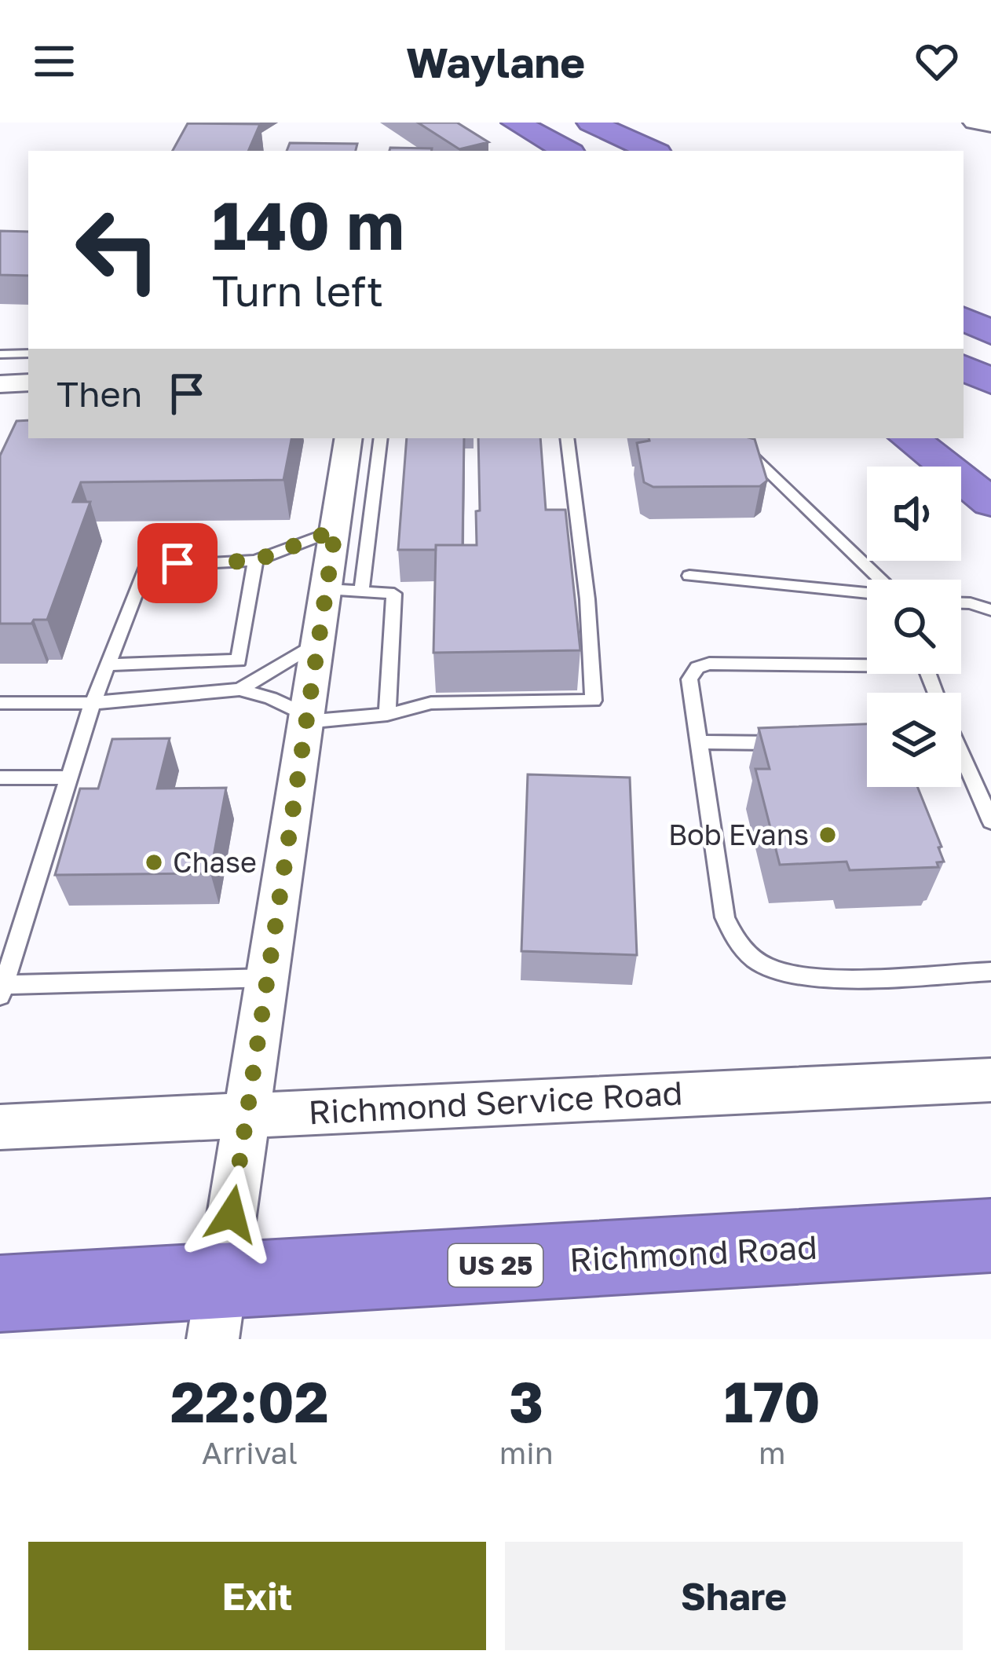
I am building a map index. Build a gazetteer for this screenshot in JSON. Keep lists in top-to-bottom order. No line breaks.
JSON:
{"streets":{"highway":["Richmond Road","US 25"],"street":["Richmond Service Road"]},"places":["Bob Evans","Chase"],"page":{"header":"Waylane","turn":["140 m","Turn left"],"then":"Then","eta":["22:02","Arrival","3","min","170","m"],"buttons":["Exit","Share"]}}
